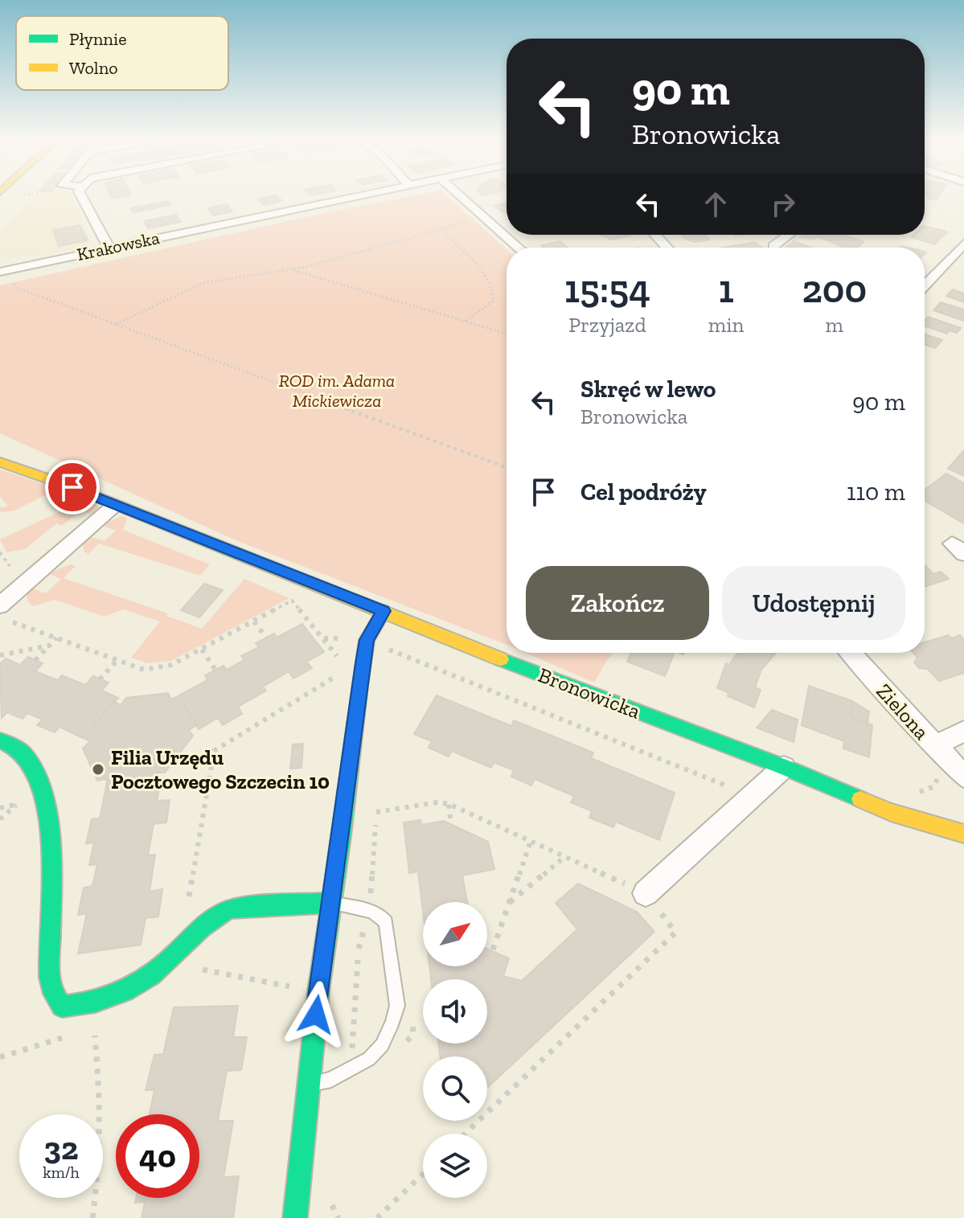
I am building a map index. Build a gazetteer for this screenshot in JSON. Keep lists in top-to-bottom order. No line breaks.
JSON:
{"streets":{"street":["Krakowska","Bronowicka","Zielona"]},"parks":["ROD im. Adama Mickiewicza"],"places":["Filia Urzędu Pocztowego Szczecin 10"],"legend":["Płynnie","Wolno"],"north":"top right","page":{"turn":["90 m","Bronowicka"],"eta":["15:54","Przyjazd","1","min","200","m"],"list":[{"name":"Skręć w lewo","note":"Bronowicka","value":"90 m"},{"name":"Cel podróży","value":"110 m"}],"buttons":["Zakończ","Udostępnij"],"speed":"32 km/h","limit":"40"}}
